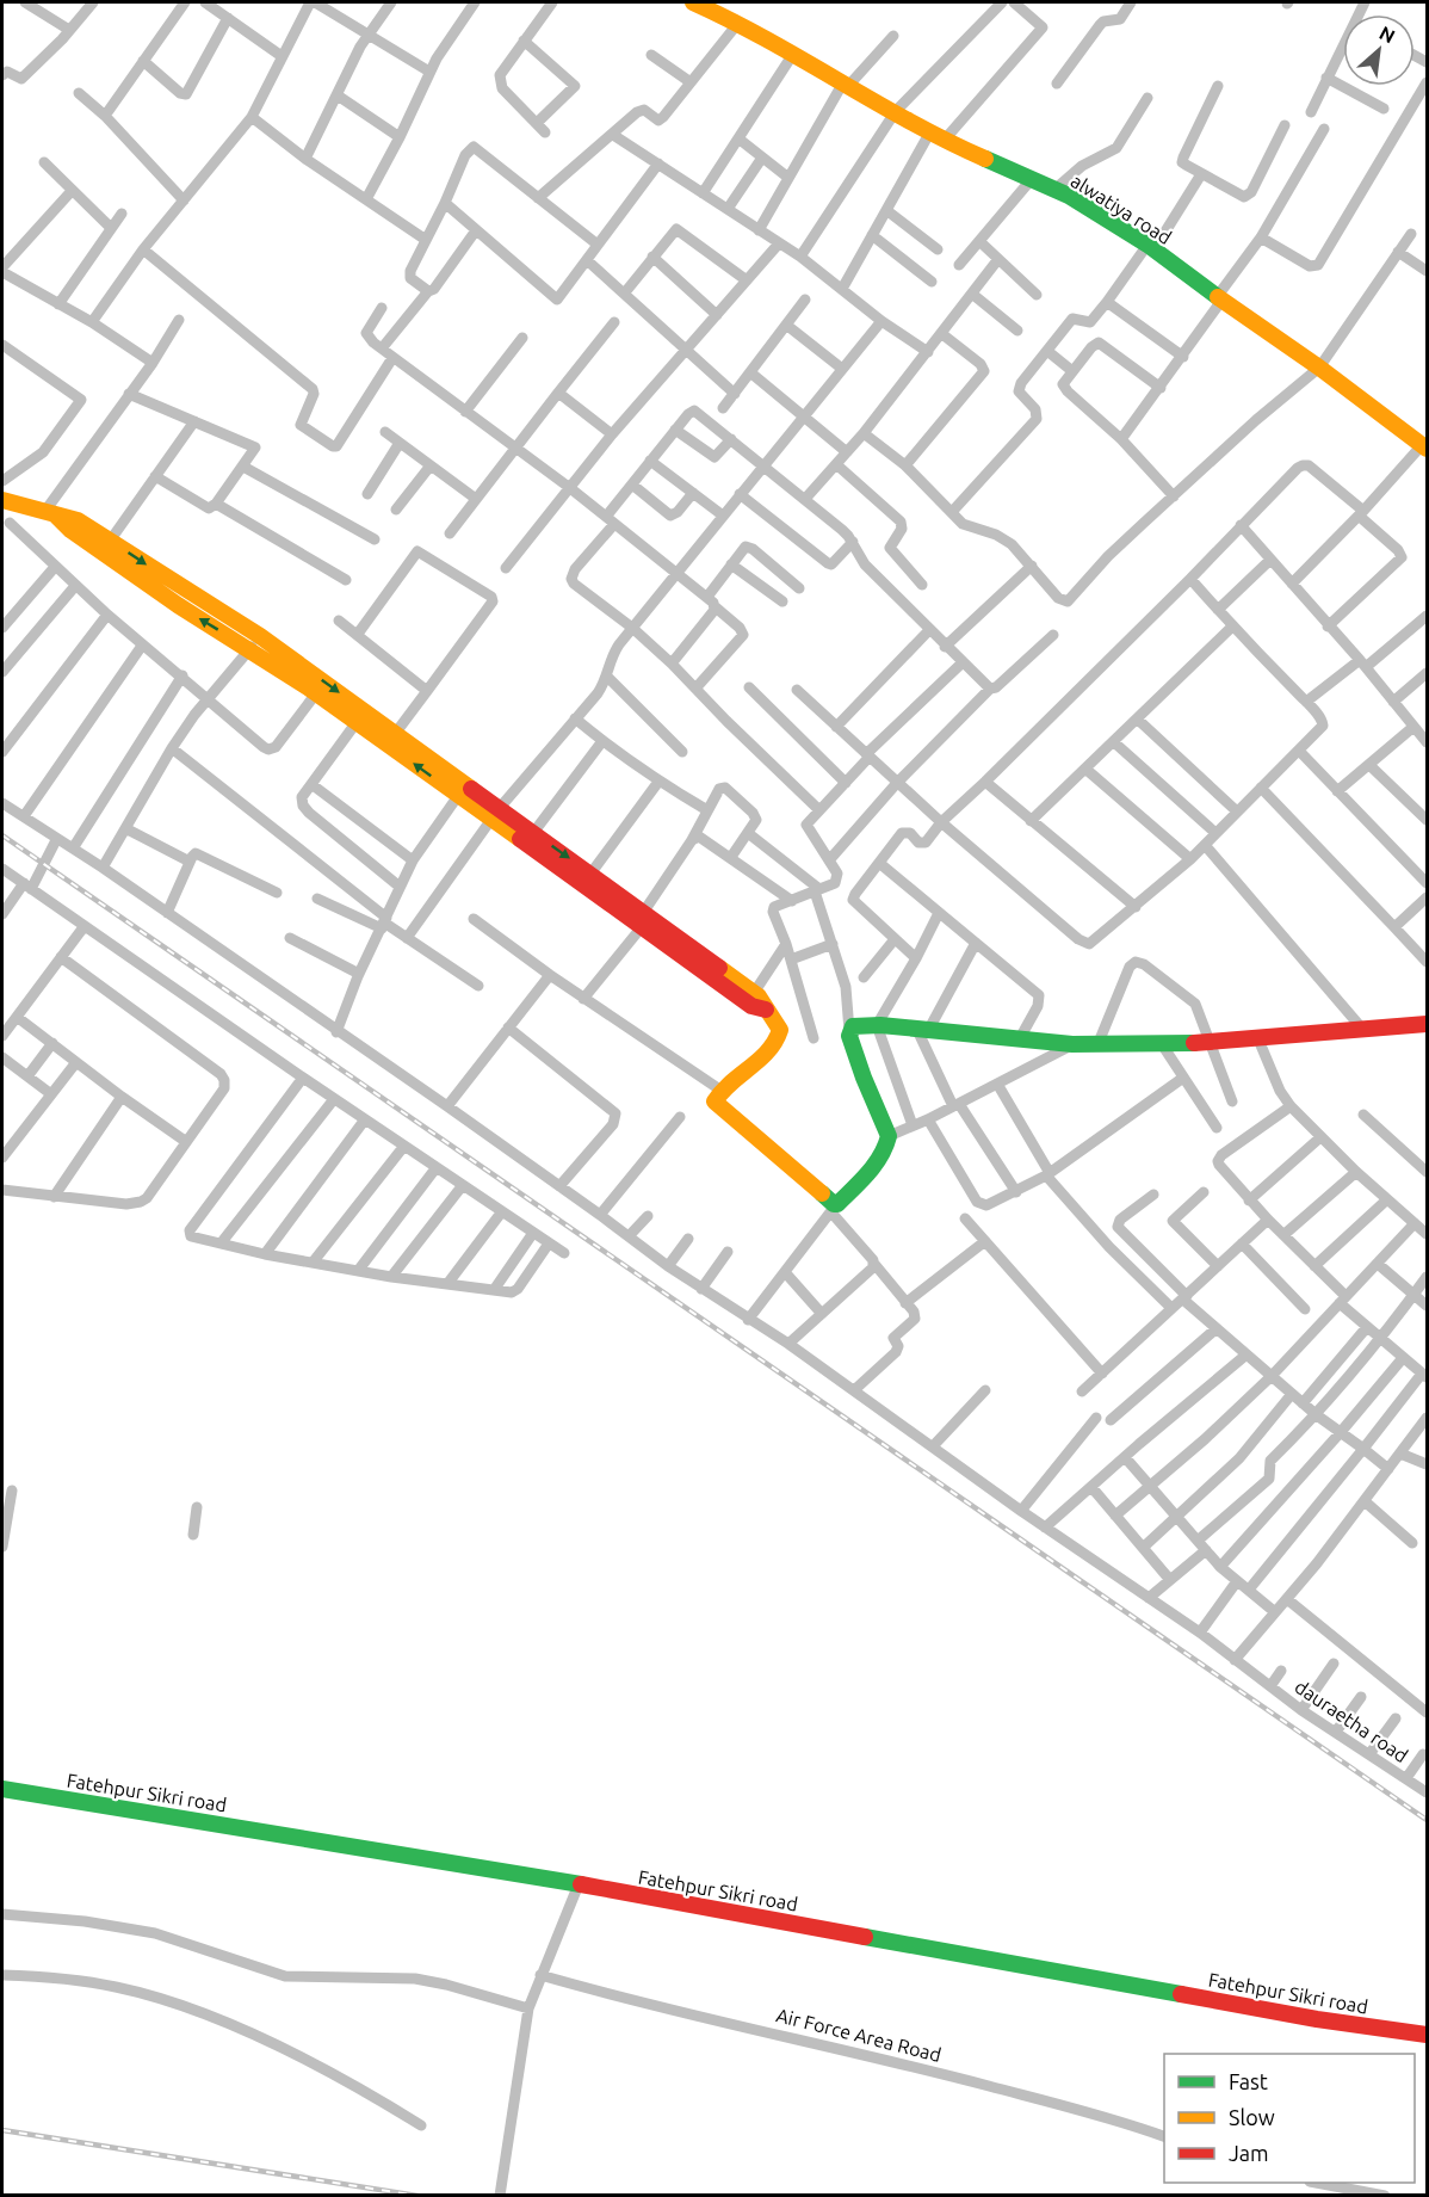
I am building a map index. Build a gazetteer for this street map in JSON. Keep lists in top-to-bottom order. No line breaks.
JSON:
{"streets":{"street":["alwatiya road","dauraetha road","Fatehpur Sikri road","Air Force Area Road"]},"legend":["Fast","Slow","Jam"],"north":"top right"}
